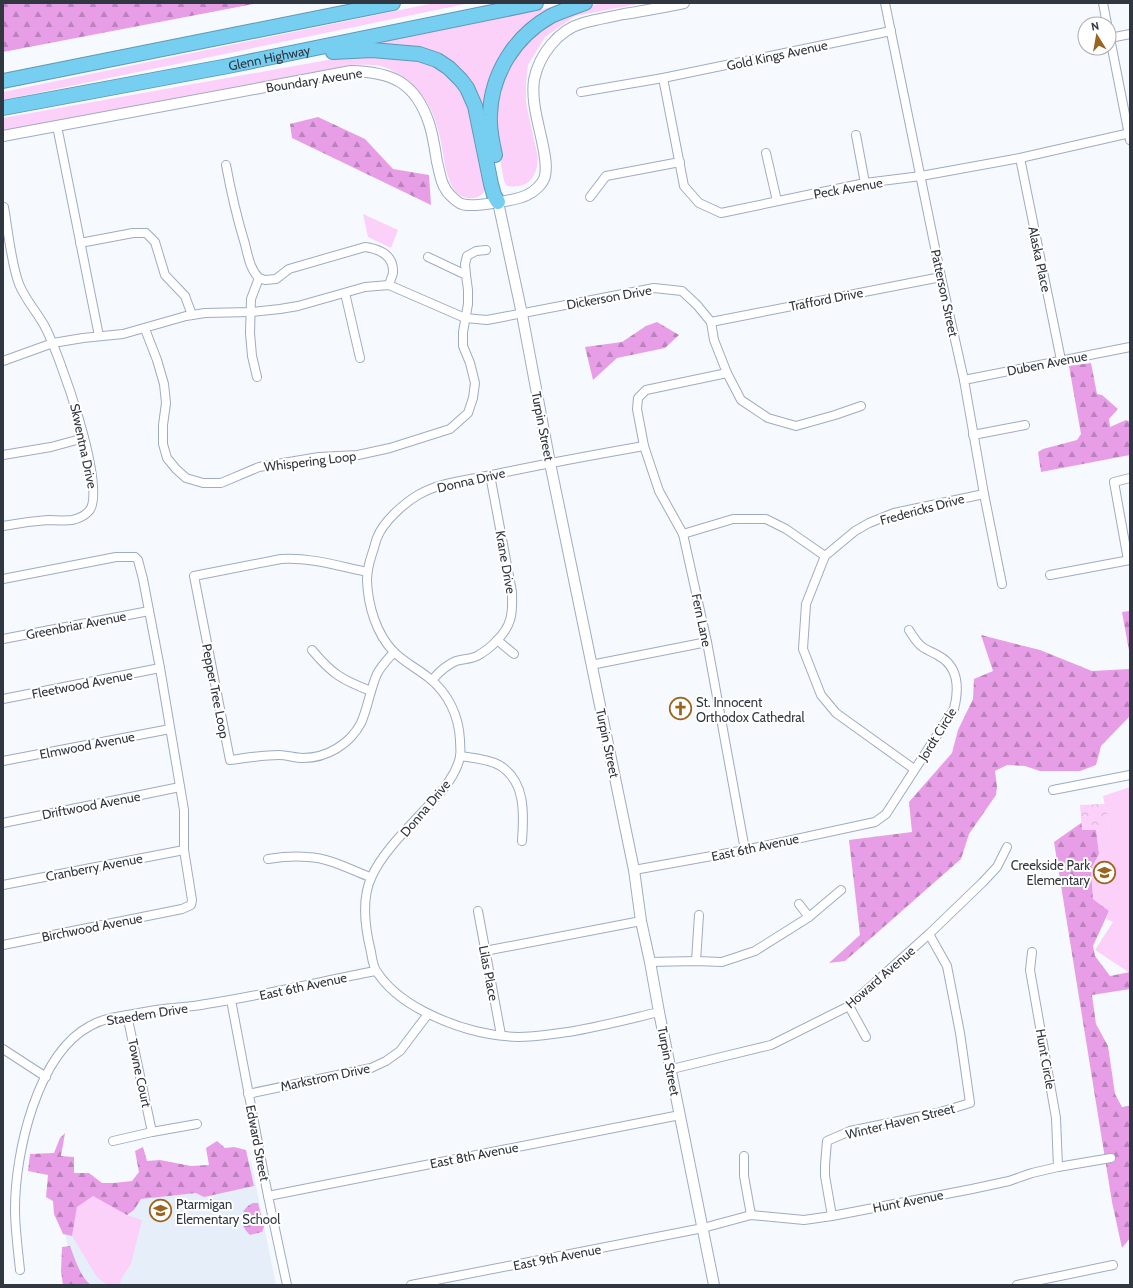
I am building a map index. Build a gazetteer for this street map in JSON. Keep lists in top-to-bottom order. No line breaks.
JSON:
{"streets":{"highway":["Glenn Highway"],"street":["Gold Kings Avenue","Boundary Aveune","Peck Avenue","Alaska Place","Patterson Street","Dickerson Drive","Trafford Drive","Duben Avenue","Turpin Street","Skwentna Drive","Whispering Loop","Donna Drive","Fredericks Drive","Krane Drive","Fern Lane","Greenbriar Avenue","Fleetwood Avenue","Pepper Tree Loop","Jordt Circle","Elmwood Avenue","Driftwood Avenue","East 6th Avenue","Cranberry Avenue","Birchwood Avenue","Lilas Place","Howard Avenue","Staedem Drive","Hunt Circle","Towne Court","Markstrom Drive","Winter Haven Street","Edward Street","East 8th Avenue","Hunt Avenue","East 9th Avenue"]},"crossings":[["Gold Kings Avenue","Peck Avenue"],["Gold Kings Avenue","Patterson Street"],["Boundary Aveune","Turpin Street"],["Peck Avenue","Alaska Place"],["Peck Avenue","Patterson Street"],["Alaska Place","Duben Avenue"],["Patterson Street","Trafford Drive"],["Patterson Street","Duben Avenue"],["Patterson Street","Fredericks Drive"],["Dickerson Drive","Trafford Drive"],["Dickerson Drive","Turpin Street"],["Dickerson Drive","Whispering Loop"],["Dickerson Drive","Fern Lane"],["Turpin Street","Donna Drive"],["Turpin Street","East 6th Avenue"],["Turpin Street","Howard Avenue"],["Turpin Street","East 8th Avenue"],["Turpin Street","Hunt Avenue"],["Turpin Street","East 9th Avenue"],["Donna Drive","Krane Drive"],["Donna Drive","Fern Lane"],["Donna Drive","Pepper Tree Loop"],["Donna Drive","East 6th Avenue"],["Donna Drive","Lilas Place"],["Donna Drive","Markstrom Drive"],["Fredericks Drive","Jordt Circle"],["Fern Lane","East 6th Avenue"],["Jordt Circle","East 6th Avenue"],["East 6th Avenue","Staedem Drive"],["East 6th Avenue","Edward Street"],["Cranberry Avenue","Birchwood Avenue"],["Howard Avenue","Winter Haven Street"],["Staedem Drive","Towne Court"],["Staedem Drive","Edward Street"],["Hunt Circle","Hunt Avenue"],["Markstrom Drive","Edward Street"],["Winter Haven Street","Hunt Avenue"],["Edward Street","East 8th Avenue"],["Hunt Avenue","East 9th Avenue"]],"places":{"church":["St. Innocent Orthodox Cathedral"],"school or university":["Creekside Park Elementary","Ptarmigan Elementary School"]},"north":"top"}
